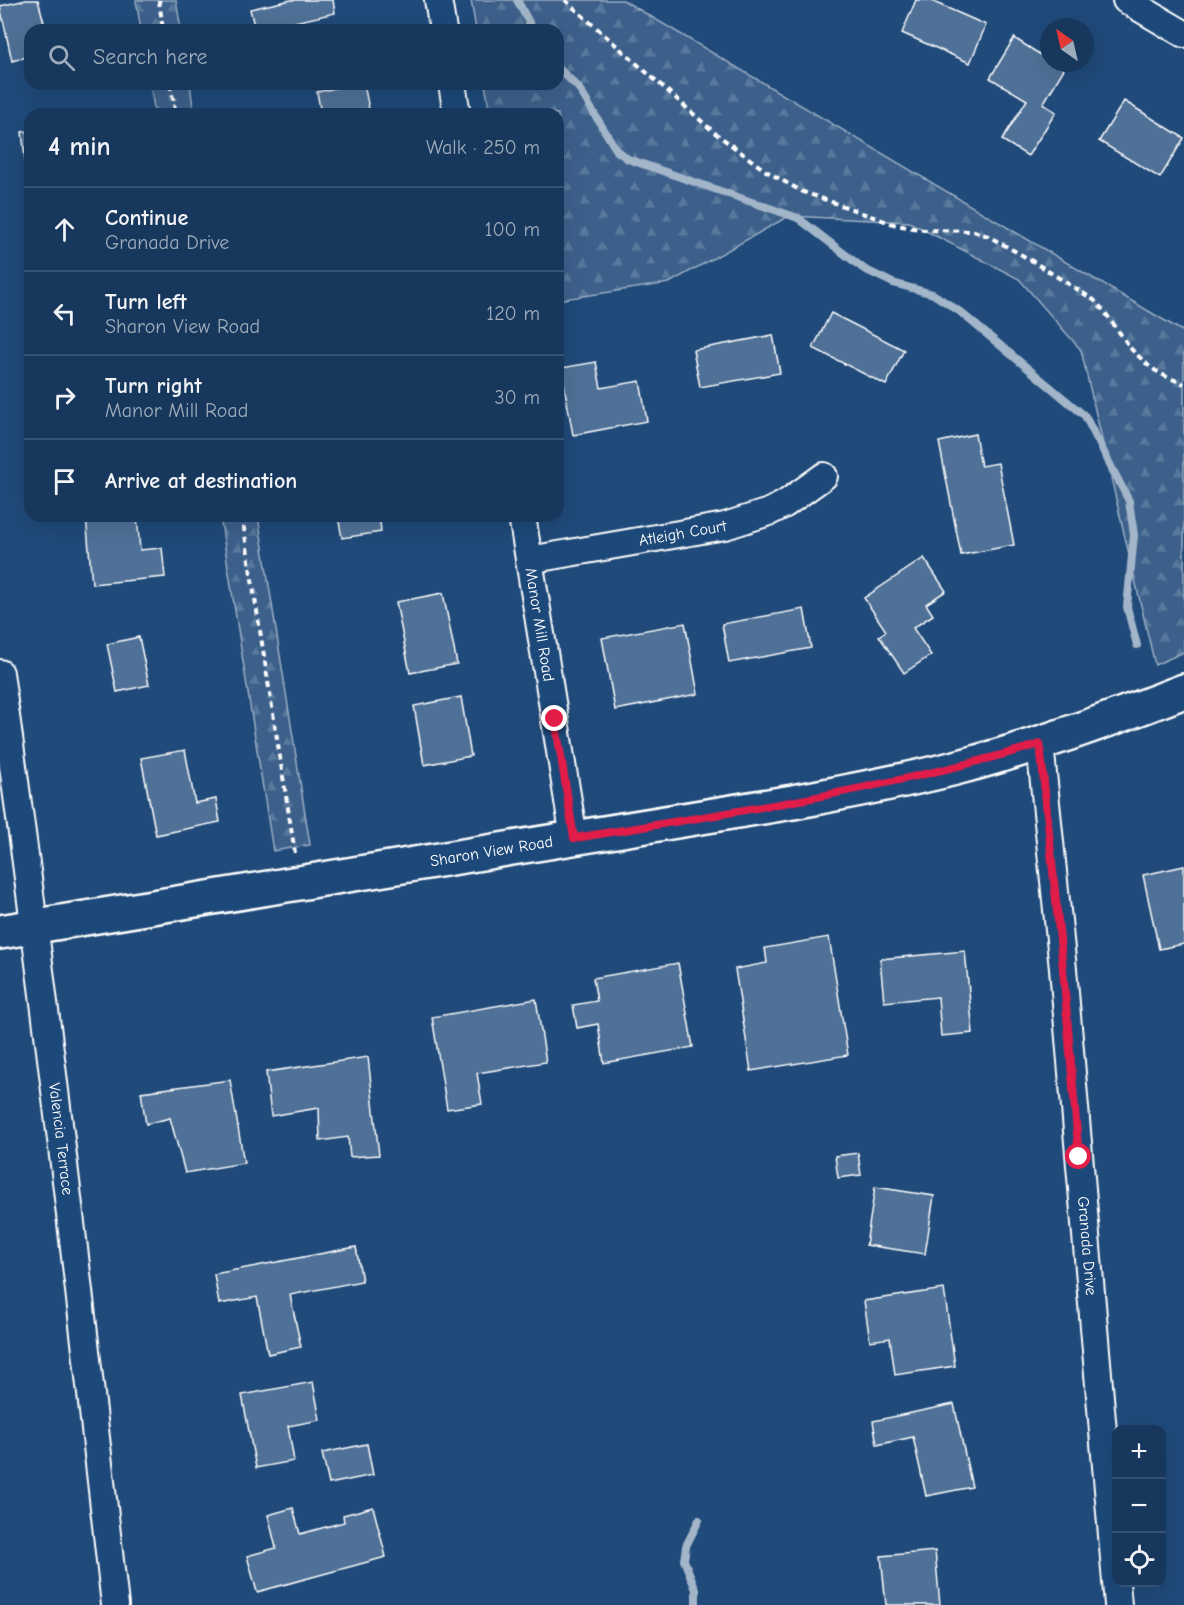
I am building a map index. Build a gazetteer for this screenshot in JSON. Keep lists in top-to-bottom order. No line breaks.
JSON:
{"streets":{"street":["Atleigh Court","Manor Mill Road","Sharon View Road","Valencia Terrace","Granada Drive"]},"crossings":[["Atleigh Court","Manor Mill Road"],["Manor Mill Road","Sharon View Road"],["Sharon View Road","Valencia Terrace"],["Sharon View Road","Granada Drive"]],"north":"top left","page":{"search":"Search here","heading":["4 min","Walk · 250 m"],"list":[["Continue","Granada Drive","100 m"],["Turn left","Sharon View Road","120 m"],["Turn right","Manor Mill Road","30 m"],"Arrive at destination"],"map_buttons":["+","−"]}}
